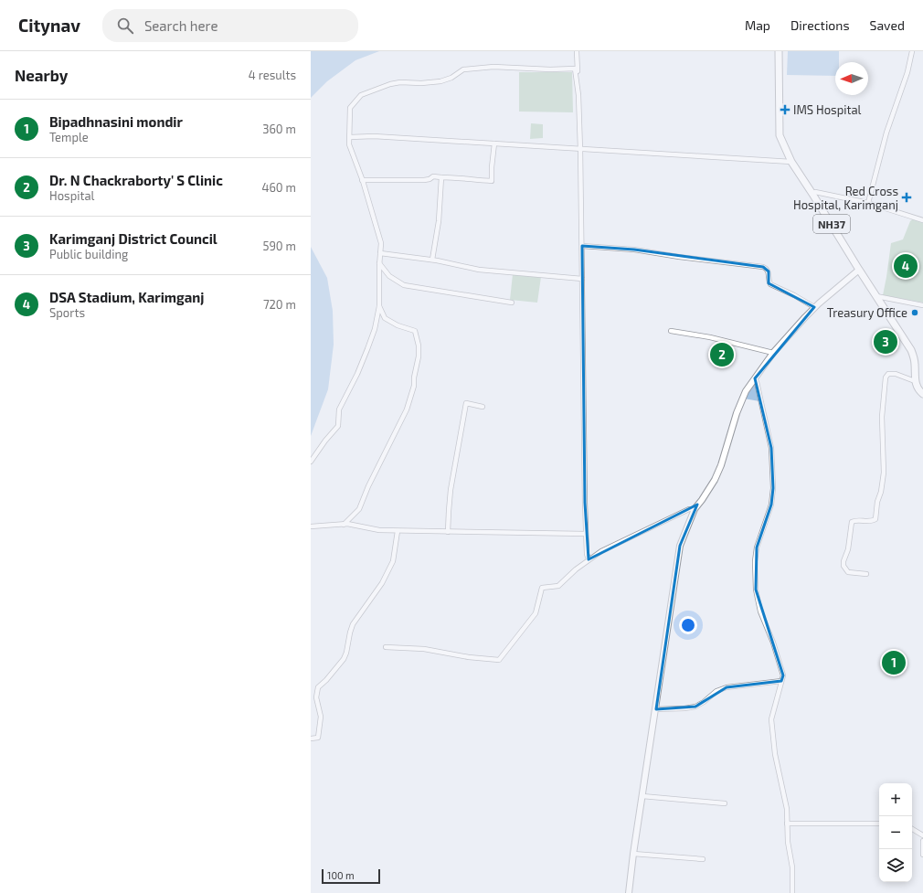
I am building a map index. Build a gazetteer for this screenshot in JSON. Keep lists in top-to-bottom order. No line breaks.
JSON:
{"streets":{"highway":["NH37"]},"places":{"health":["IMS Hospital","Red Cross Hospital, Karimganj"],"other":["Treasury Office"]},"scale_bar":"100 m","north":"left","page":{"header":"Citynav","search":"Search here","nav":["Map","Directions","Saved"],"heading":["Nearby","4 results"],"list":[{"mark":"1","name":"Bipadhnasini mondir","note":"Temple","value":"360 m"},{"mark":"2","name":"Dr. N Chackraborty' S Clinic","note":"Hospital","value":"460 m"},{"mark":"3","name":"Karimganj District Council","note":"Public building","value":"590 m"},{"mark":"4","name":"DSA Stadium, Karimganj","note":"Sports","value":"720 m"}],"pins":["4","3","2","1"],"map_buttons":["+","−"],"scale":"100 m"}}
